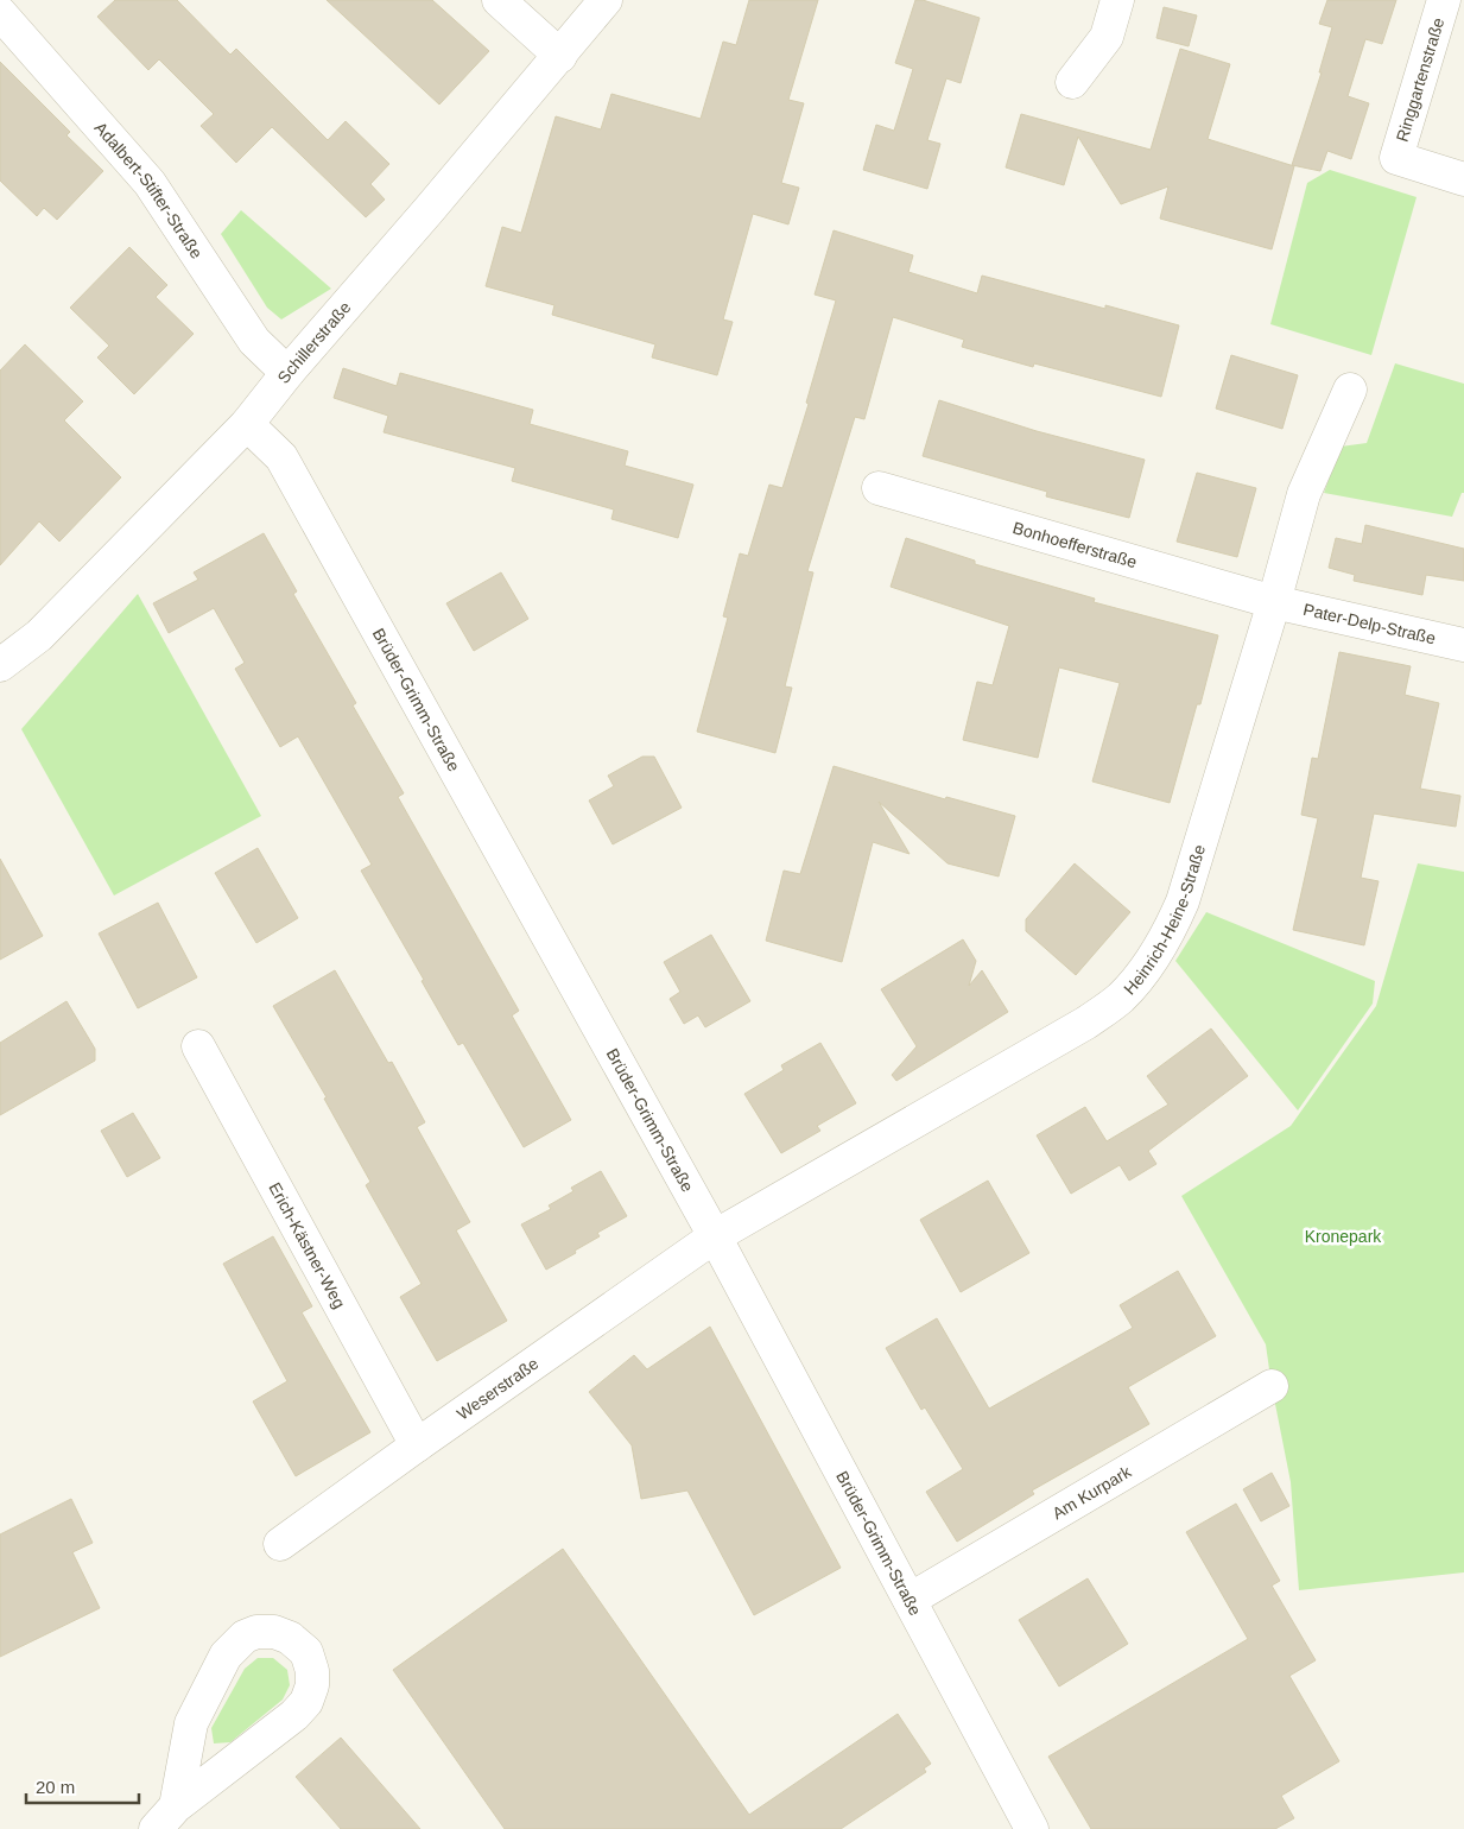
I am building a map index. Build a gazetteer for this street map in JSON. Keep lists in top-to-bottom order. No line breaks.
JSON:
{"streets":{"street":["Ringgartenstraße","Adalbert-Stifter-Straße","Schillerstraße","Bonhoefferstraße","Pater-Delp-Straße","Brüder-Grimm-Straße","Heinrich-Heine-Straße","Erich-Kästner-Weg","Weserstraße","Am Kurpark"]},"crossings":[["Adalbert-Stifter-Straße","Schillerstraße"],["Schillerstraße","Brüder-Grimm-Straße"],["Bonhoefferstraße","Pater-Delp-Straße"],["Bonhoefferstraße","Heinrich-Heine-Straße"],["Pater-Delp-Straße","Heinrich-Heine-Straße"],["Brüder-Grimm-Straße","Heinrich-Heine-Straße"],["Brüder-Grimm-Straße","Weserstraße"],["Brüder-Grimm-Straße","Am Kurpark"],["Heinrich-Heine-Straße","Weserstraße"],["Erich-Kästner-Weg","Weserstraße"]],"parks":["Kronepark"],"scale_bar":"20 m"}
